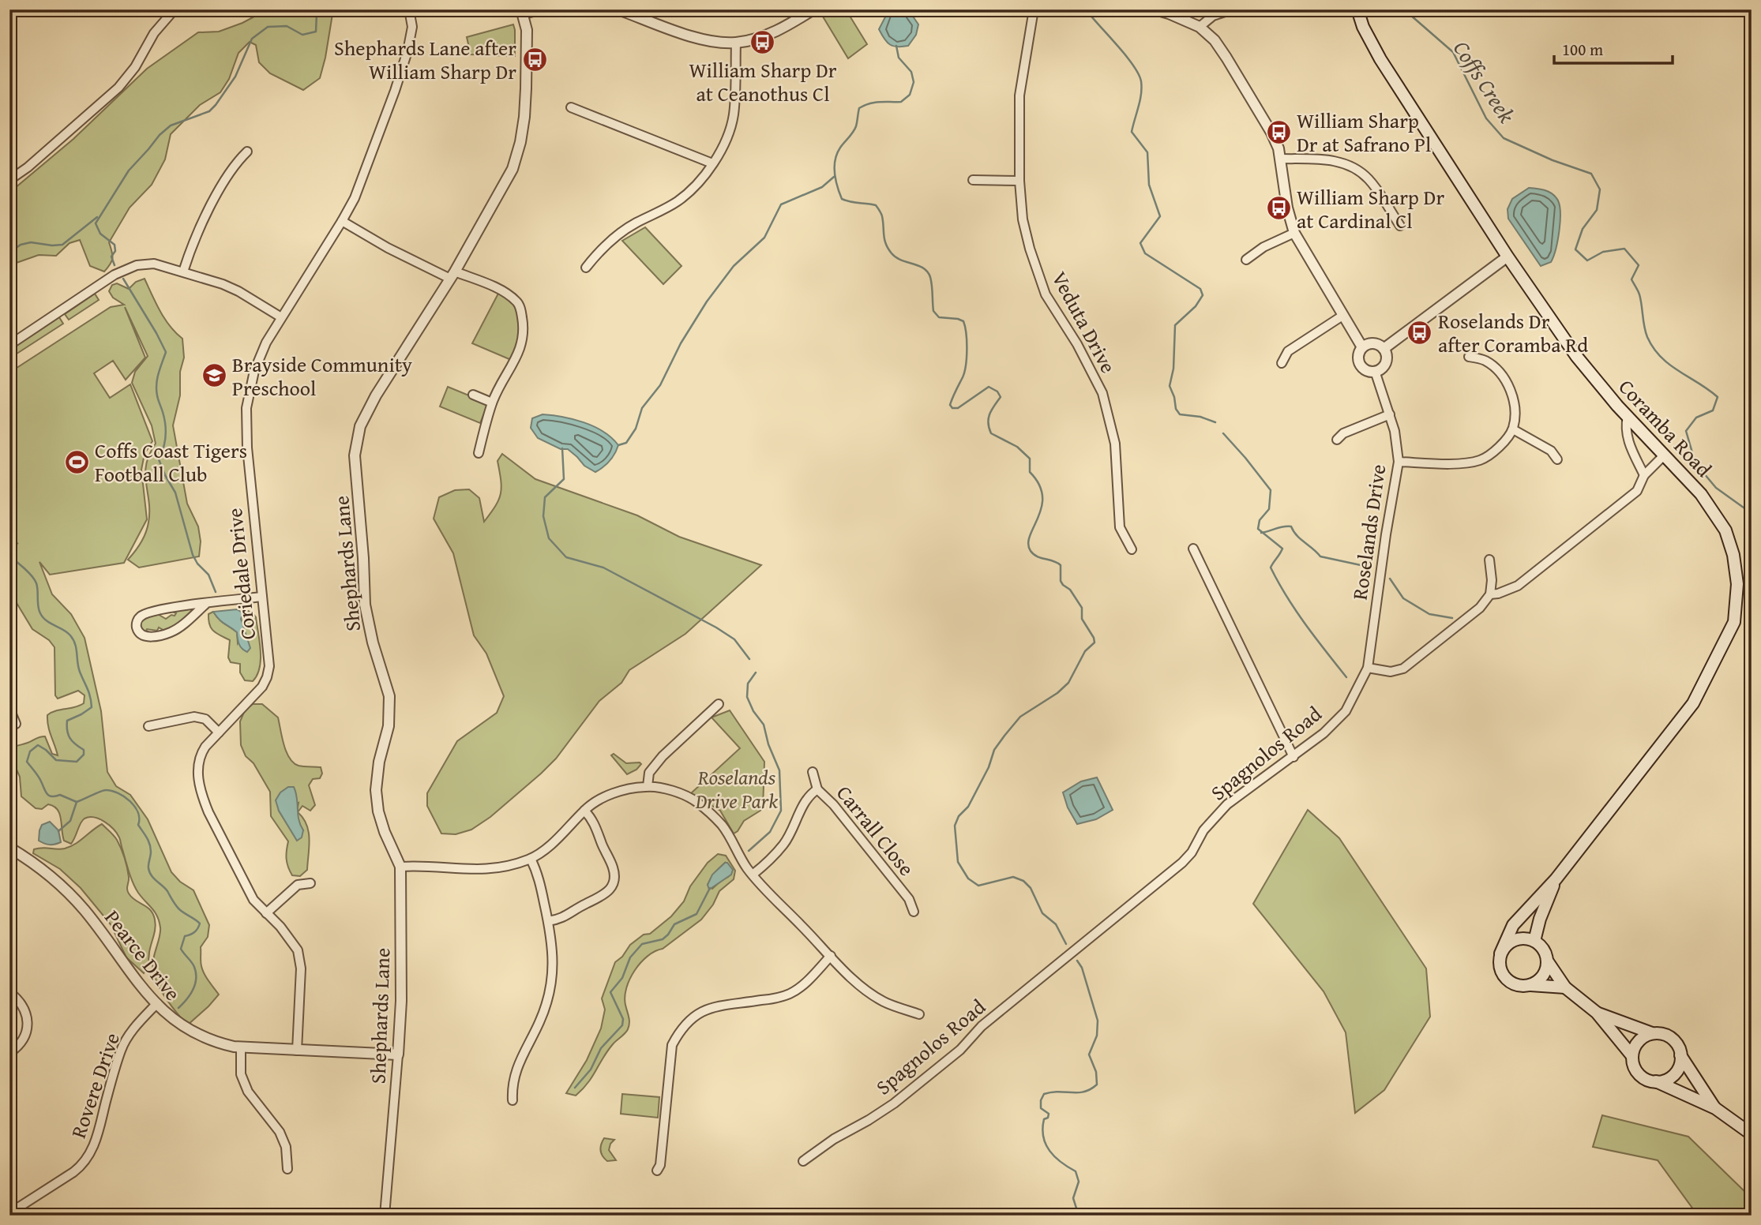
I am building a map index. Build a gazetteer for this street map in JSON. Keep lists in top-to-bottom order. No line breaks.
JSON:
{"streets":{"main road":["Coramba Road"],"street":["Veduta Drive","Roselands Drive","Shephards Lane","Coriedale Drive","Spagnolos Road","Carrall Close","Pearce Drive","Rovere Drive"]},"crossings":[["Roselands Drive","Spagnolos Road"],["Shephards Lane","Pearce Drive"],["Coriedale Drive","Pearce Drive"],["Pearce Drive","Rovere Drive"]],"water":["Coffs Creek"],"parks":["Roselands Drive Park"],"places":{"bus stop":["William Sharp Dr at Ceanothus Cl","Shephards Lane after William Sharp Dr","William Sharp Dr at Safrano Pl","William Sharp Dr at Cardinal Cl","Roselands Dr after Coramba Rd"],"school or university":["Brayside Community Preschool"],"sports":["Coffs Coast Tigers Football Club"]},"scale_bar":"100 m"}
